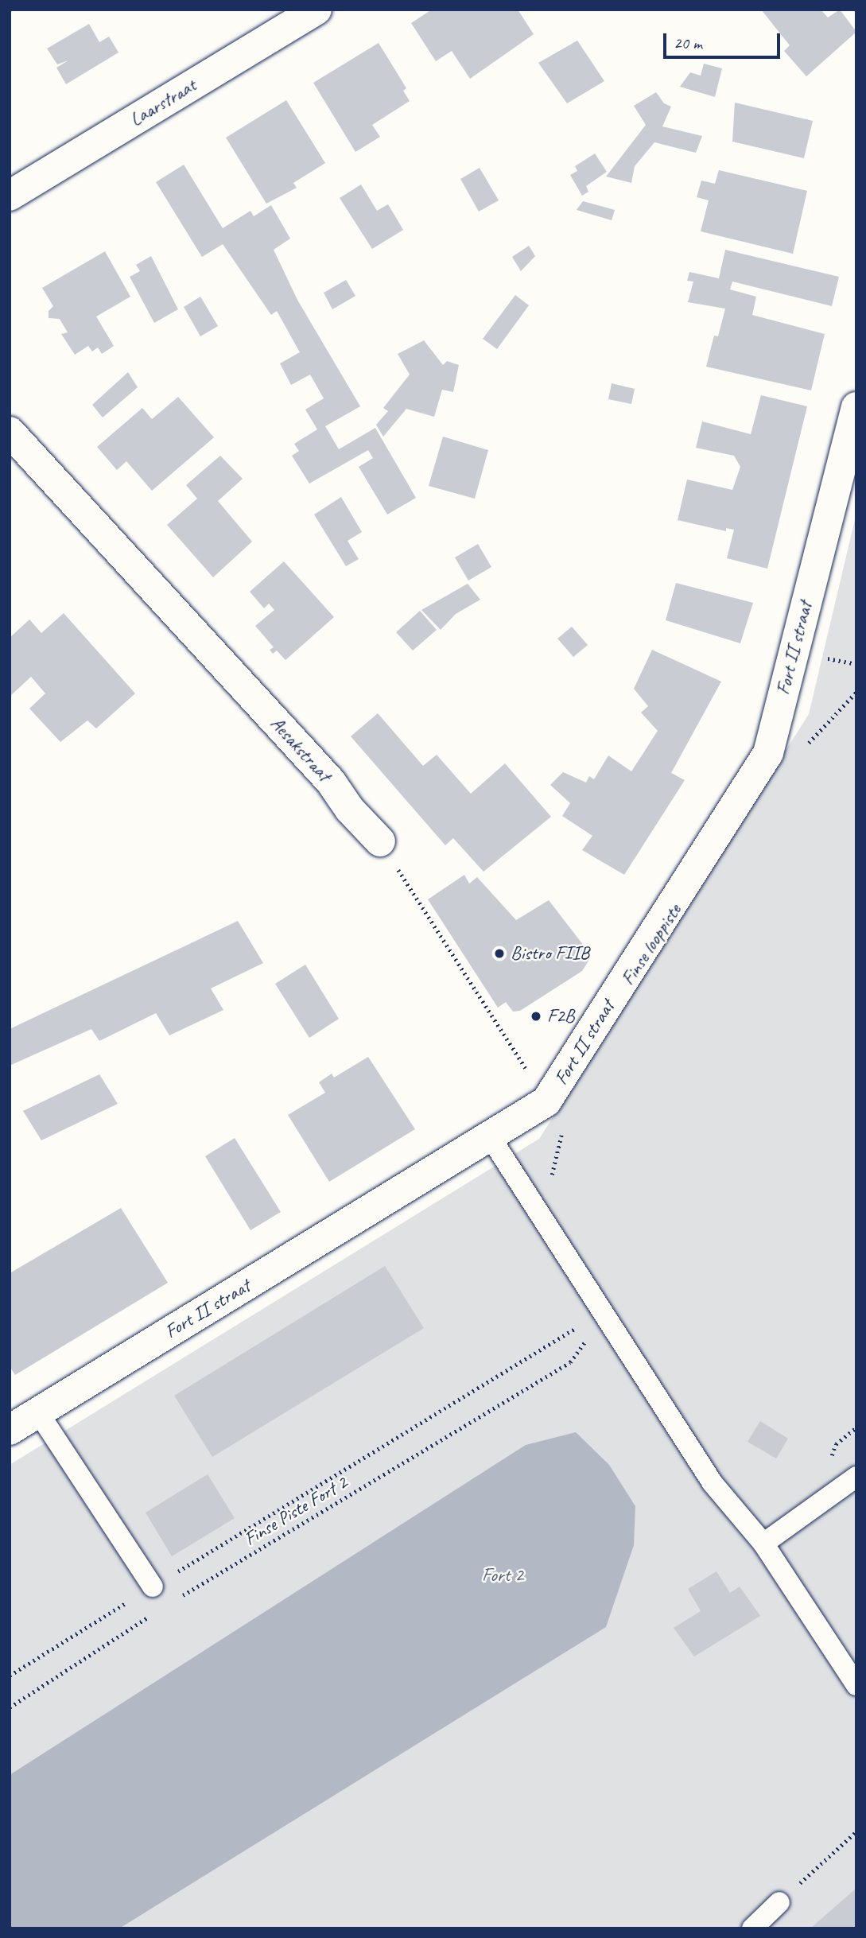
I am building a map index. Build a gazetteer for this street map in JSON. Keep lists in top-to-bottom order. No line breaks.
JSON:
{"streets":{"street":["Laarstraat","Fort II straat","Aesakstraat"],"path":["Finse Piste Fort 2"]},"parks":["Fort 2"],"places":["Bistro FIIB","F2B"],"scale_bar":"20 m"}
